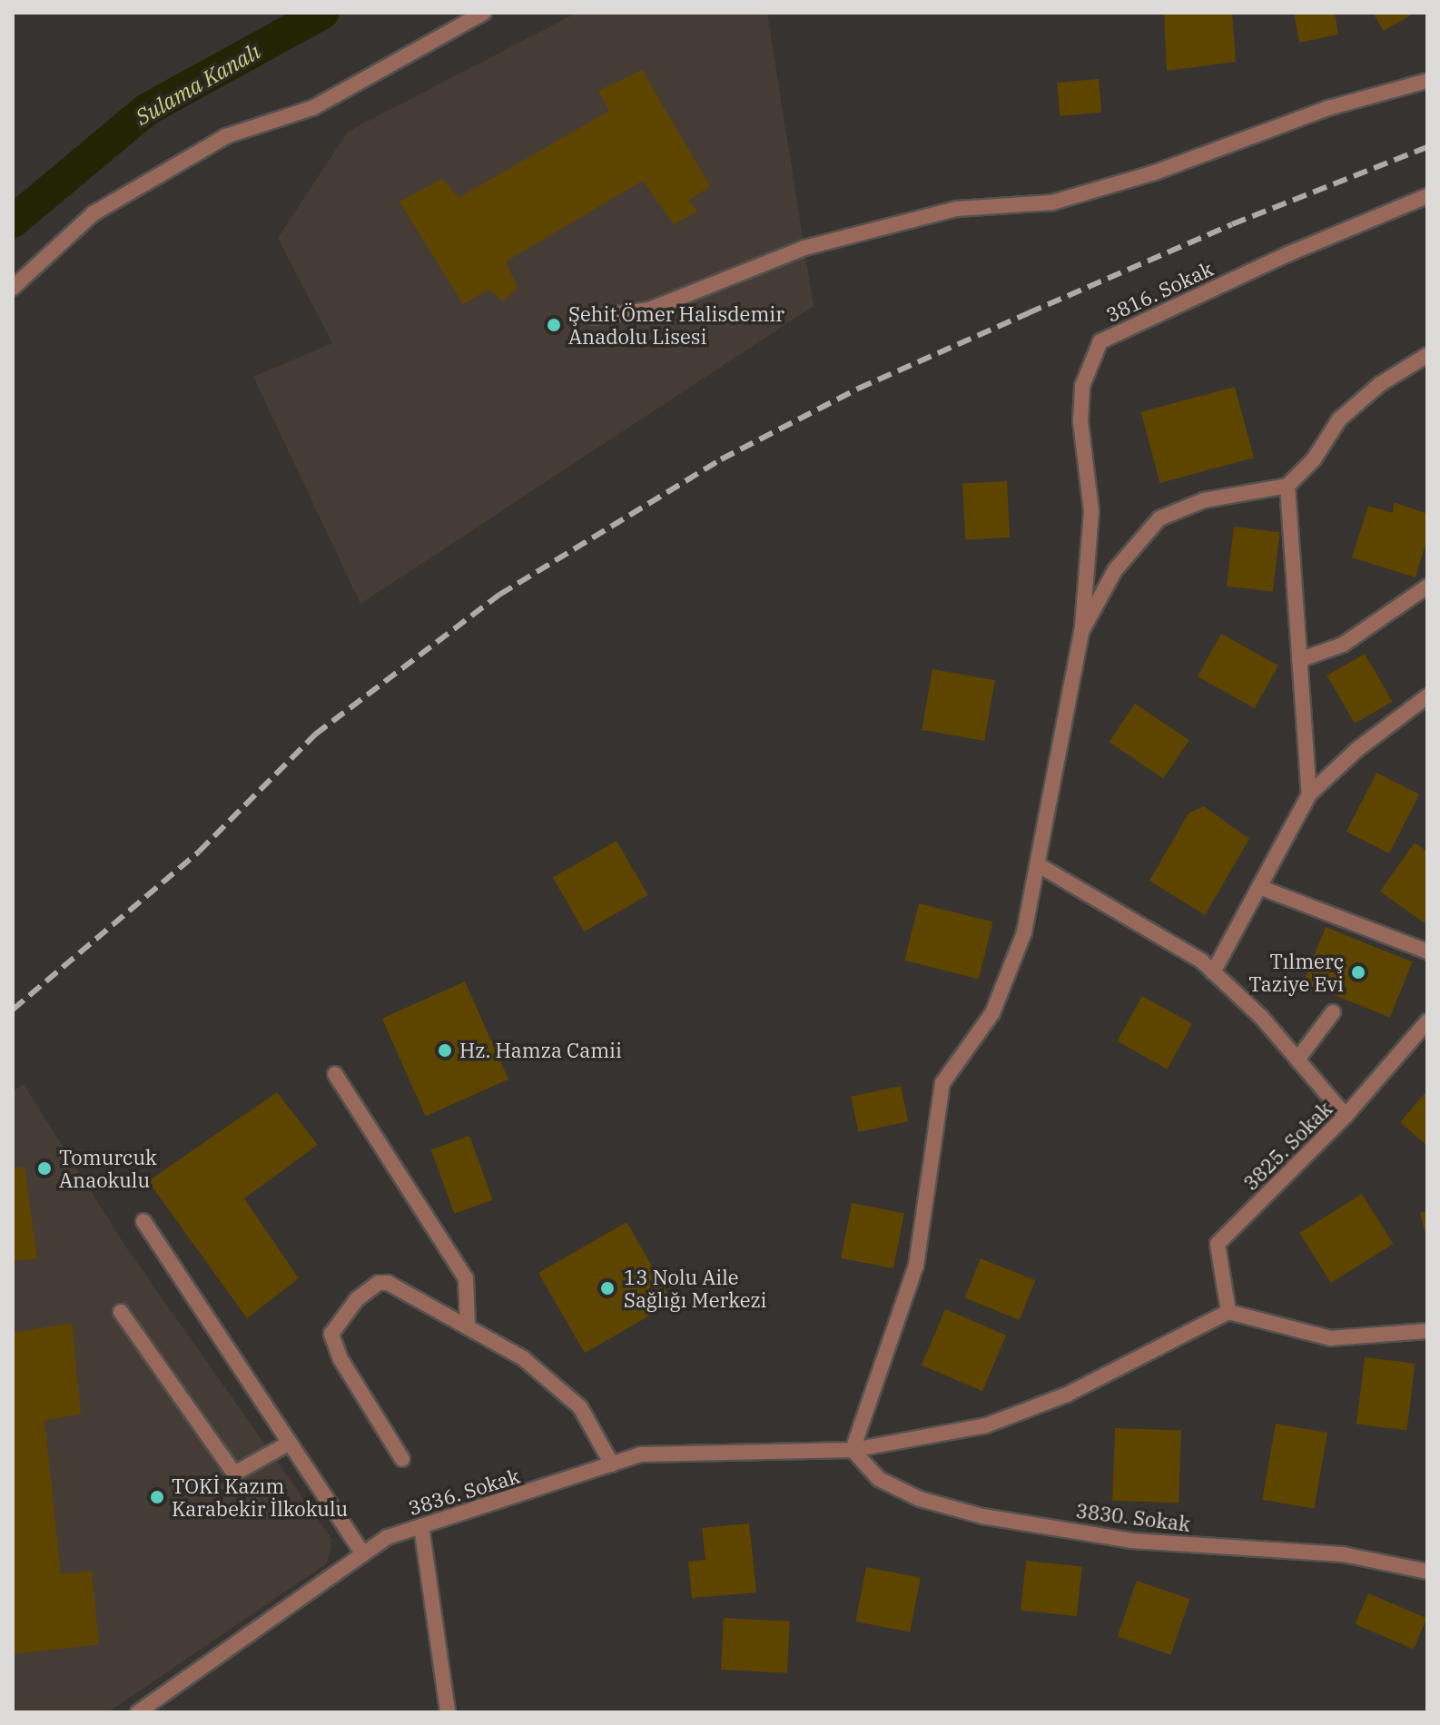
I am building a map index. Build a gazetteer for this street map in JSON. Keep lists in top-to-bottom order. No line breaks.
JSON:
{"streets":{"street":["3816. Sokak","3825. Sokak","3836. Sokak","3830. Sokak"]},"crossings":[["3825. Sokak","3836. Sokak"],["3836. Sokak","3830. Sokak"]],"water":["Sulama Kanalı"],"places":["Şehit Ömer Halisdemir Anadolu Lisesi","Tılmerç Taziye Evi","Hz. Hamza Camii","Tomurcuk Anaokulu","13 Nolu Aile Sağlığı Merkezi","TOKİ Kazım Karabekir İlkokulu"]}
